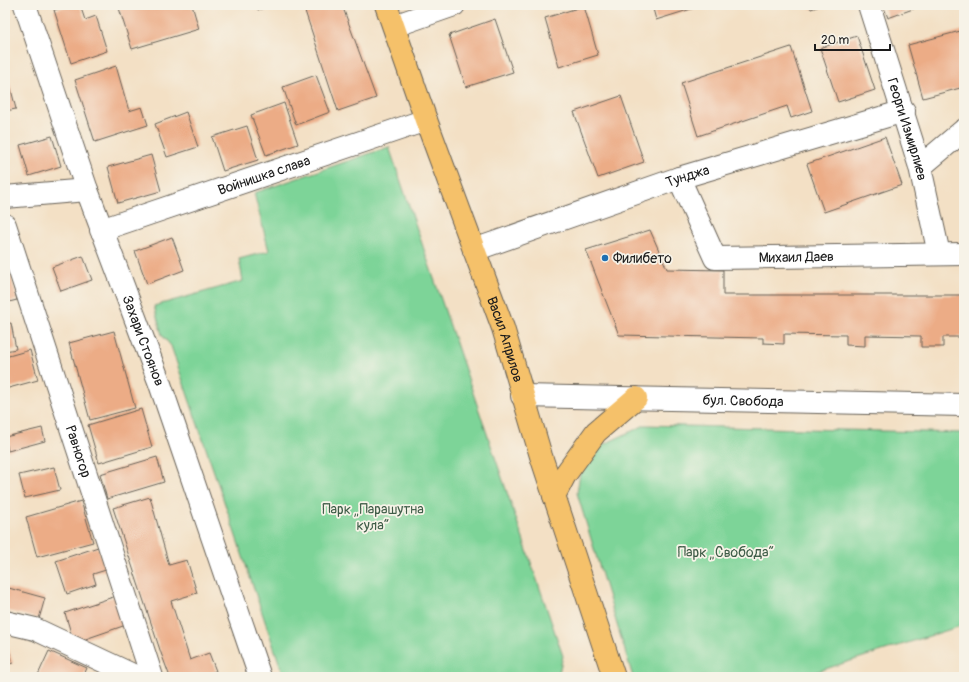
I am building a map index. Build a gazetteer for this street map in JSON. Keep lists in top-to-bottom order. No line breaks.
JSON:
{"streets":{"main road":["Васил Априлов"],"street":["Георги Измирлиев","Войнишка слава","Тунджа","Михаил Даев","Захари Стоянов","бул. Свобода","Равногор"]},"crossings":[["Георги Измирлиев","Тунджа"],["Георги Измирлиев","Михаил Даев"],["Войнишка слава","Васил Априлов"],["Войнишка слава","Захари Стоянов"],["Тунджа","Михаил Даев"],["Тунджа","Васил Априлов"],["Васил Априлов","бул. Свобода"]],"parks":["Парк „Парашутна кула“","Парк „Свобода“"],"places":["Филибето"],"scale_bar":"20 m"}
